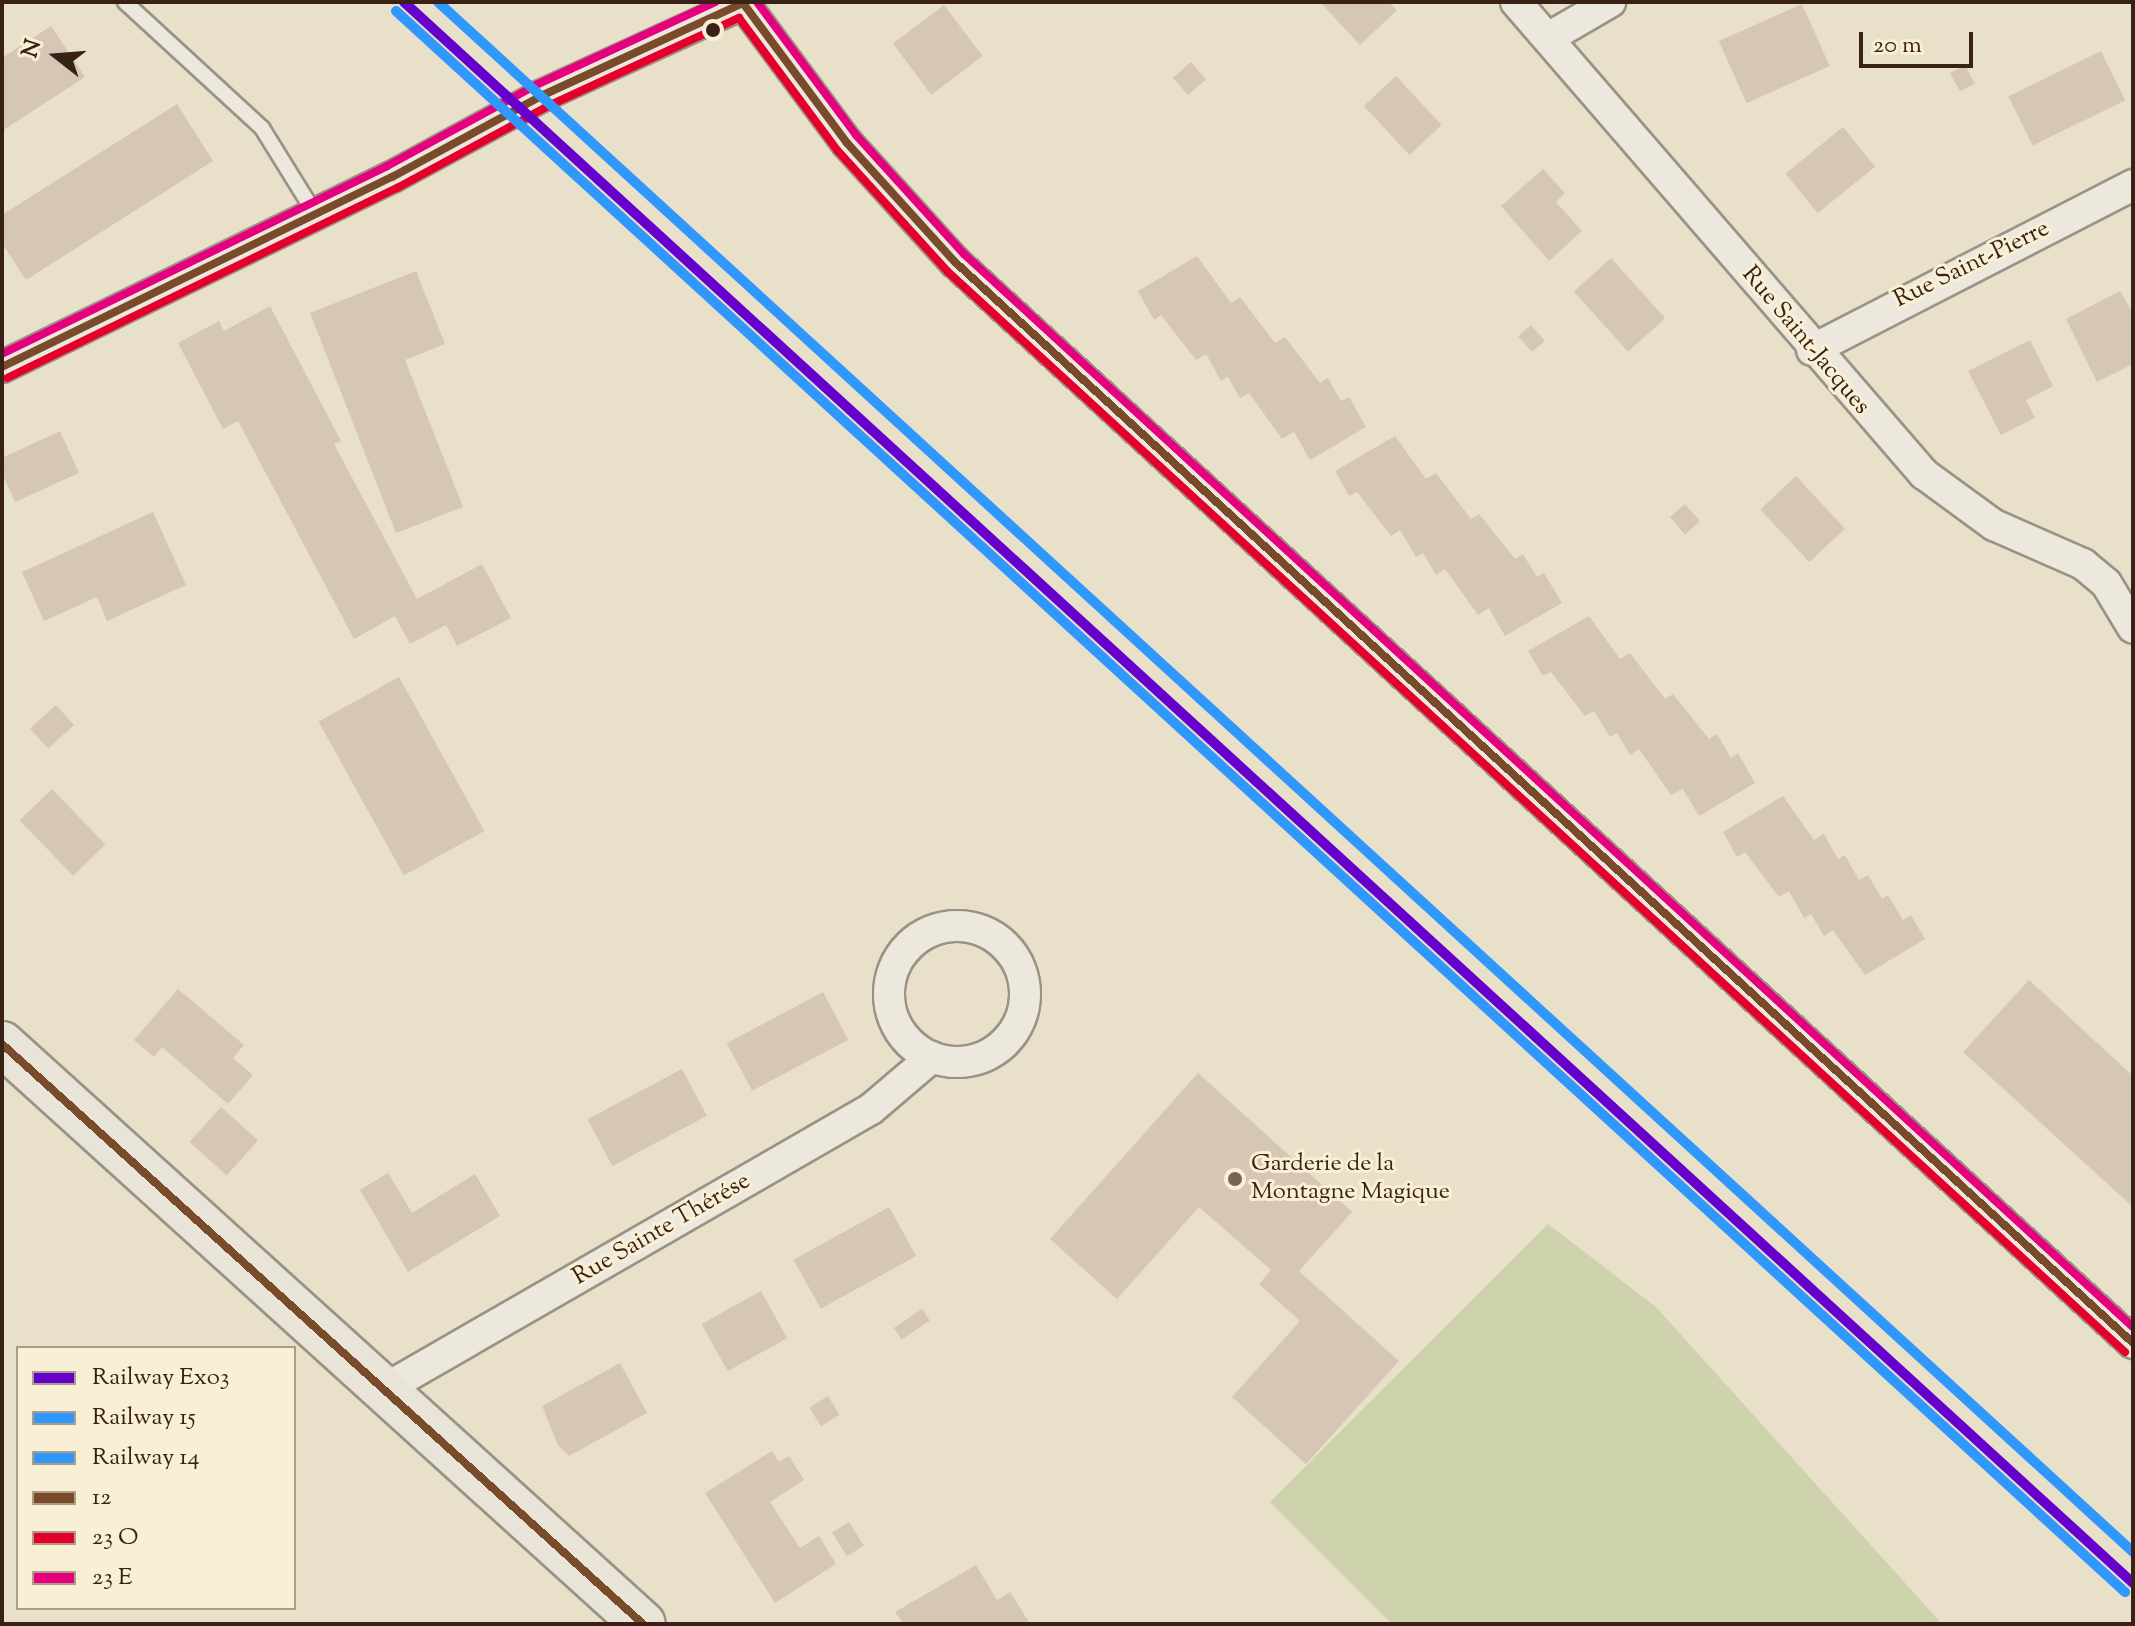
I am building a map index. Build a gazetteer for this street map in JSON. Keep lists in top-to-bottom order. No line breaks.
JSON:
{"streets":{"street":["Rue Saint-Pierre","Rue Saint-Jacques","Rue Sainte Thérése"]},"crossings":[["Rue Saint-Pierre","Rue Saint-Jacques"]],"places":["Garderie de la Montagne Magique"],"lines":["rail line Exo3","rail line 14","transit line 12","rail line 15"],"legend":["Railway Exo3","Railway 15","Railway 14","12","23 O","23 E"],"scale_bar":"20 m","north":"left"}
